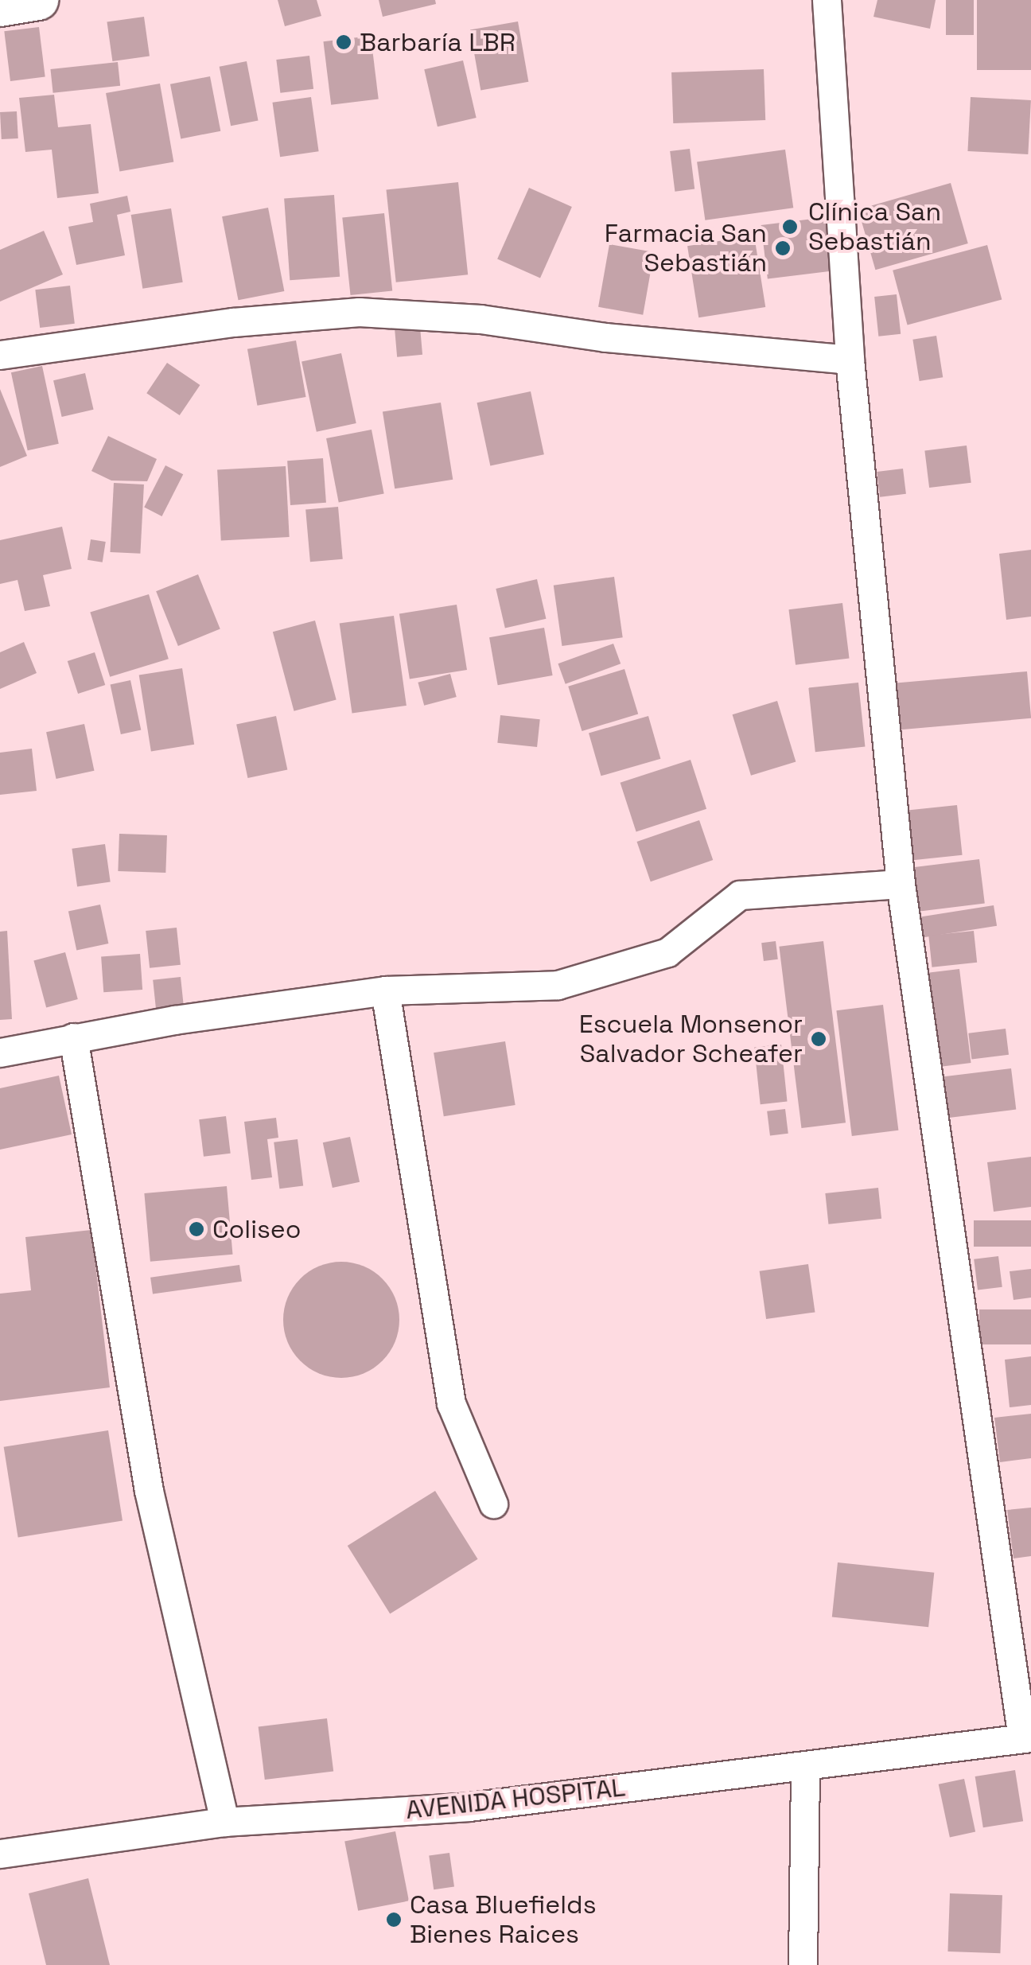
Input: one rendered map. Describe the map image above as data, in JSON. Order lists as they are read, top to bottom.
{
  "streets": {
    "street": ["AVENIDA HOSPITAL"]
  },
  "places": [
    "Barbaría LBR",
    "Clínica San Sebastián",
    "Farmacia San Sebastián",
    "Escuela Monsenor Salvador Scheafer",
    "Coliseo",
    "Casa Bluefields Bienes Raices"
  ]
}
